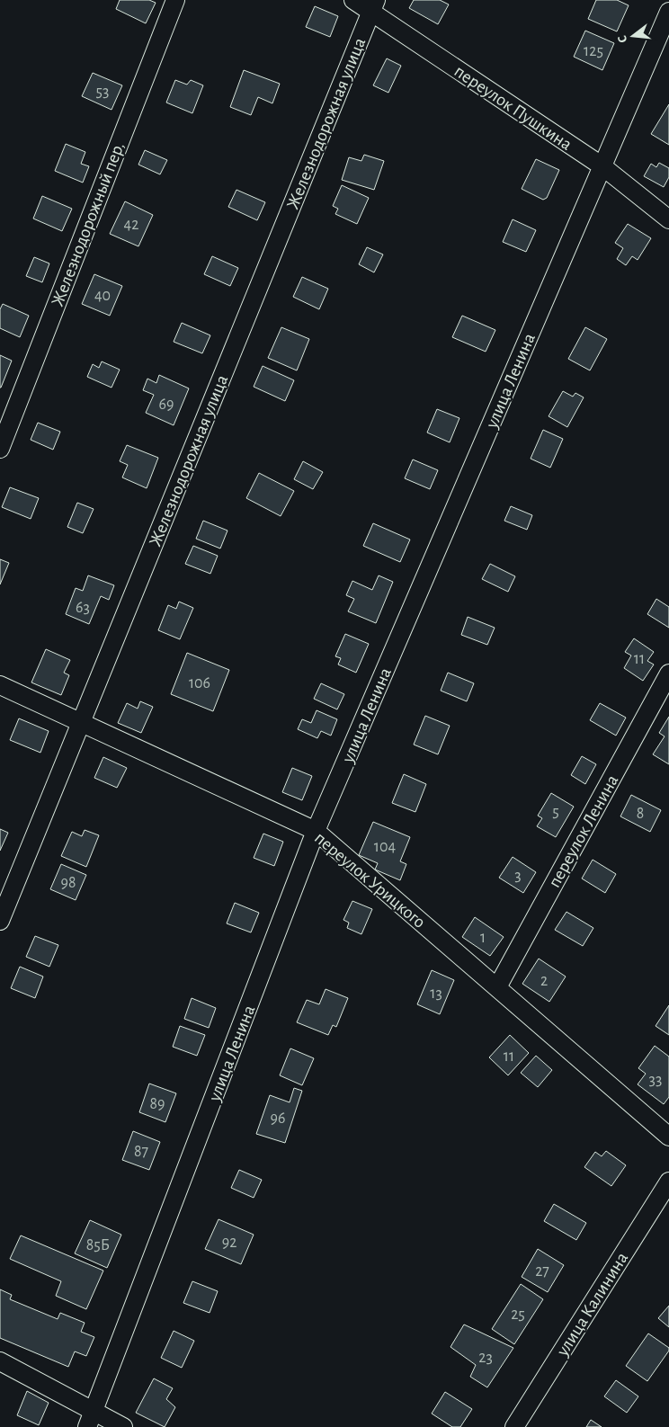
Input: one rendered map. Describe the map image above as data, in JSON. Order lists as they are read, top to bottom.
{
  "streets": {
    "street": [
      "переулок Пушкина",
      "Железнодорожная улица",
      "Железнодорожный пер,",
      "улица Ленина",
      "переулок Ленина",
      "переулок Урицкого",
      "улица Калинина"
    ]
  },
  "crossings": [
    ["переулок Пушкина", "Железнодорожная улица"],
    ["переулок Пушкина", "улица Ленина"],
    ["Железнодорожная улица", "переулок Урицкого"],
    ["улица Ленина", "переулок Урицкого"],
    ["переулок Ленина", "переулок Урицкого"]
  ],
  "house_numbers": [
    "125",
    "53",
    "42",
    "40",
    "69",
    "63",
    "11",
    "106",
    "5",
    "8",
    "104",
    "3",
    "98",
    "1",
    "2",
    "13",
    "11",
    "33",
    "89",
    "96",
    "87",
    "92",
    "85Б",
    "27",
    "25",
    "23"
  ],
  "north": "left"
}
